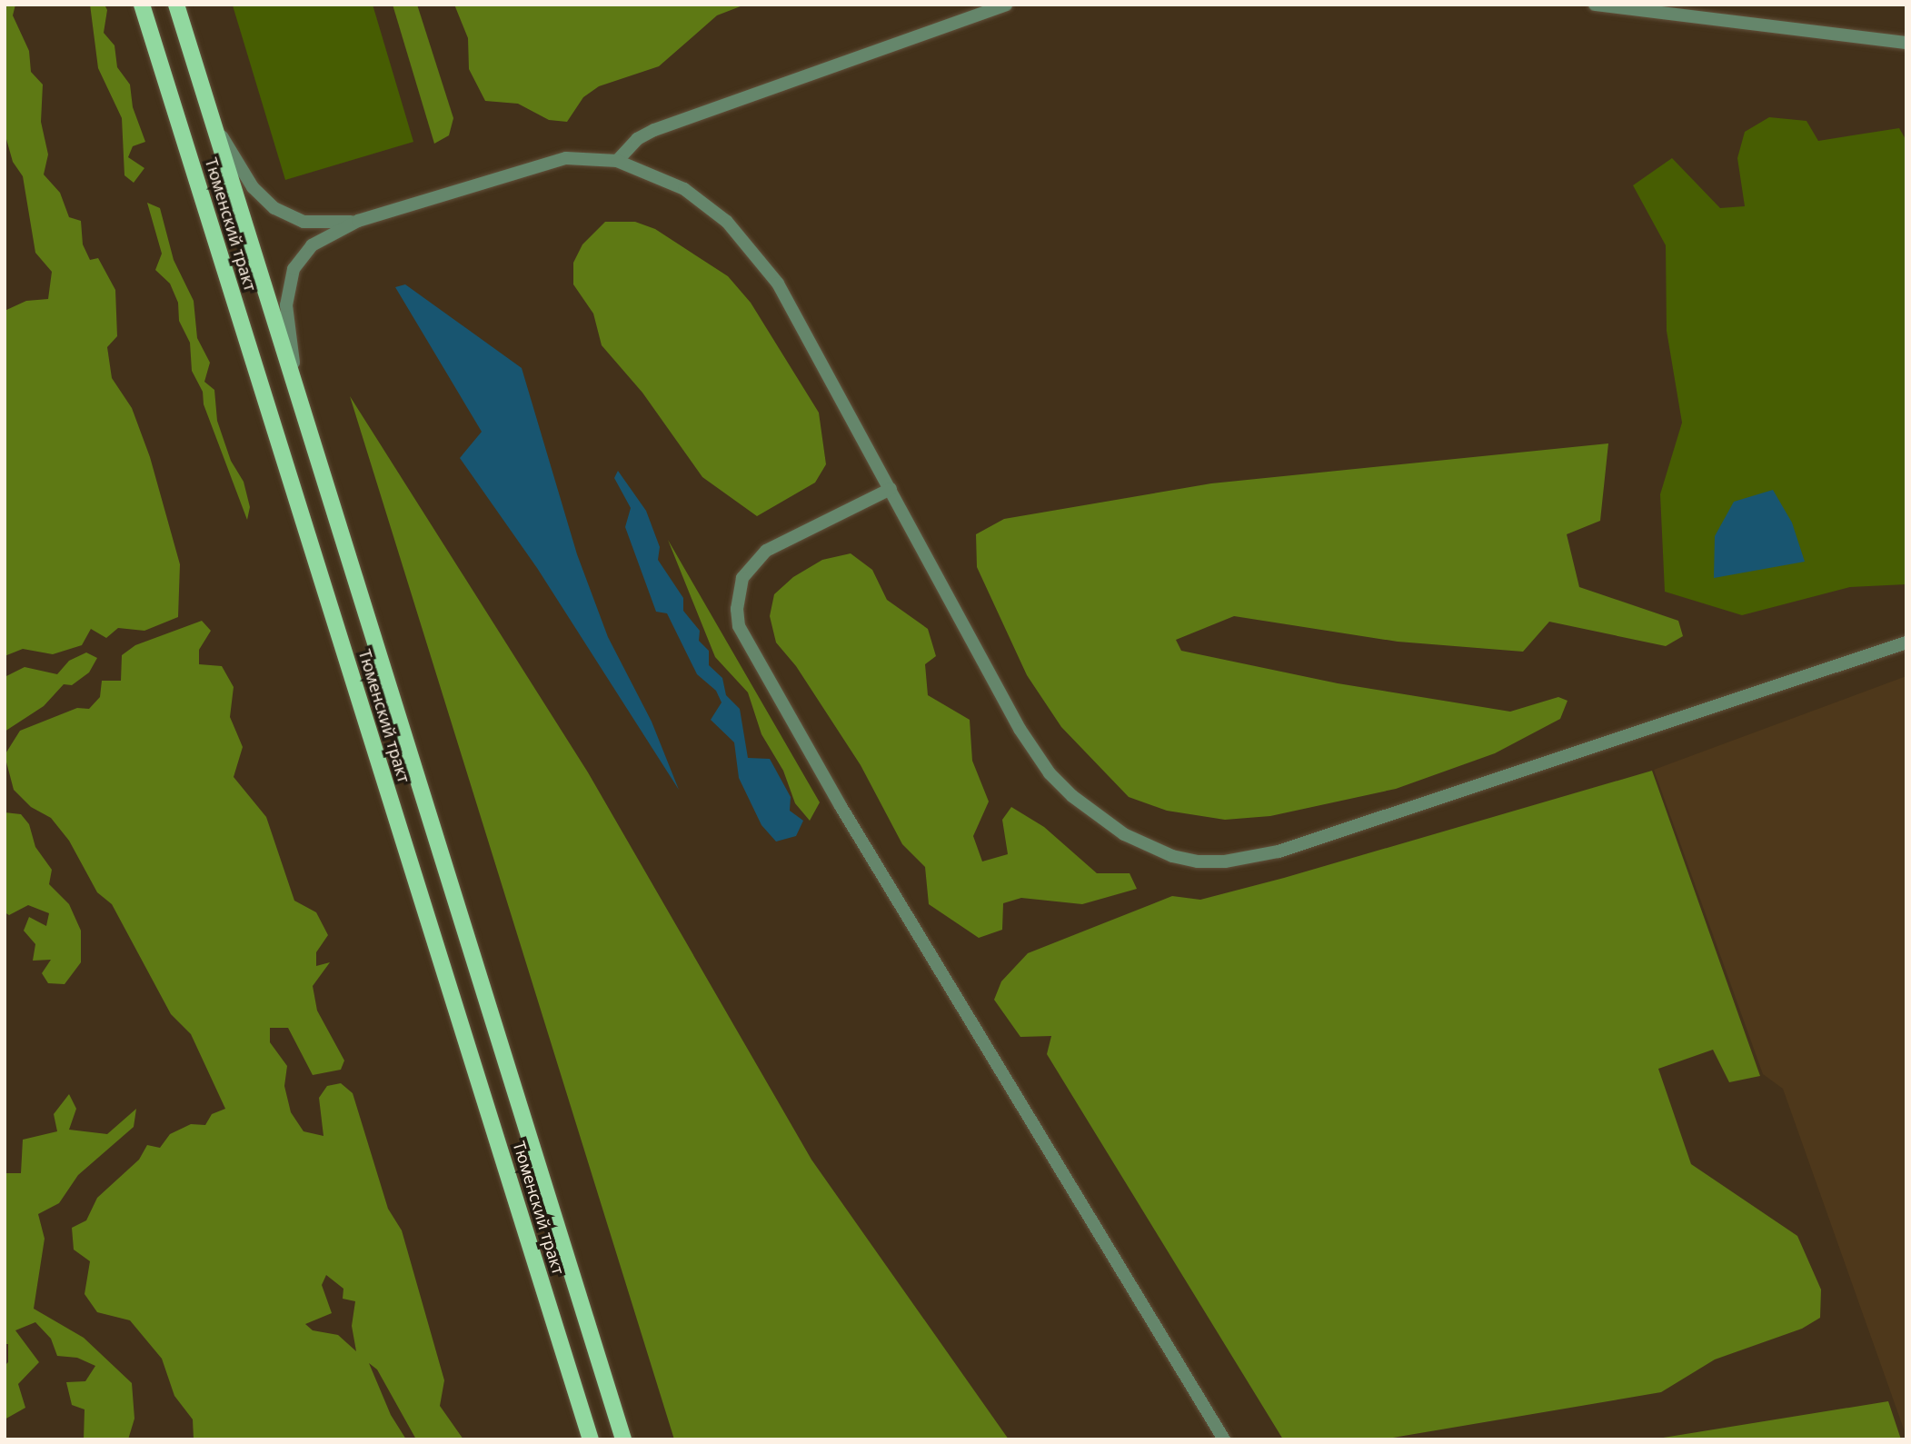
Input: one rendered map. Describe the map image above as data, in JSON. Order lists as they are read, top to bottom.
{
  "streets": {
    "main road": ["Тюменский тракт"]
  }
}
